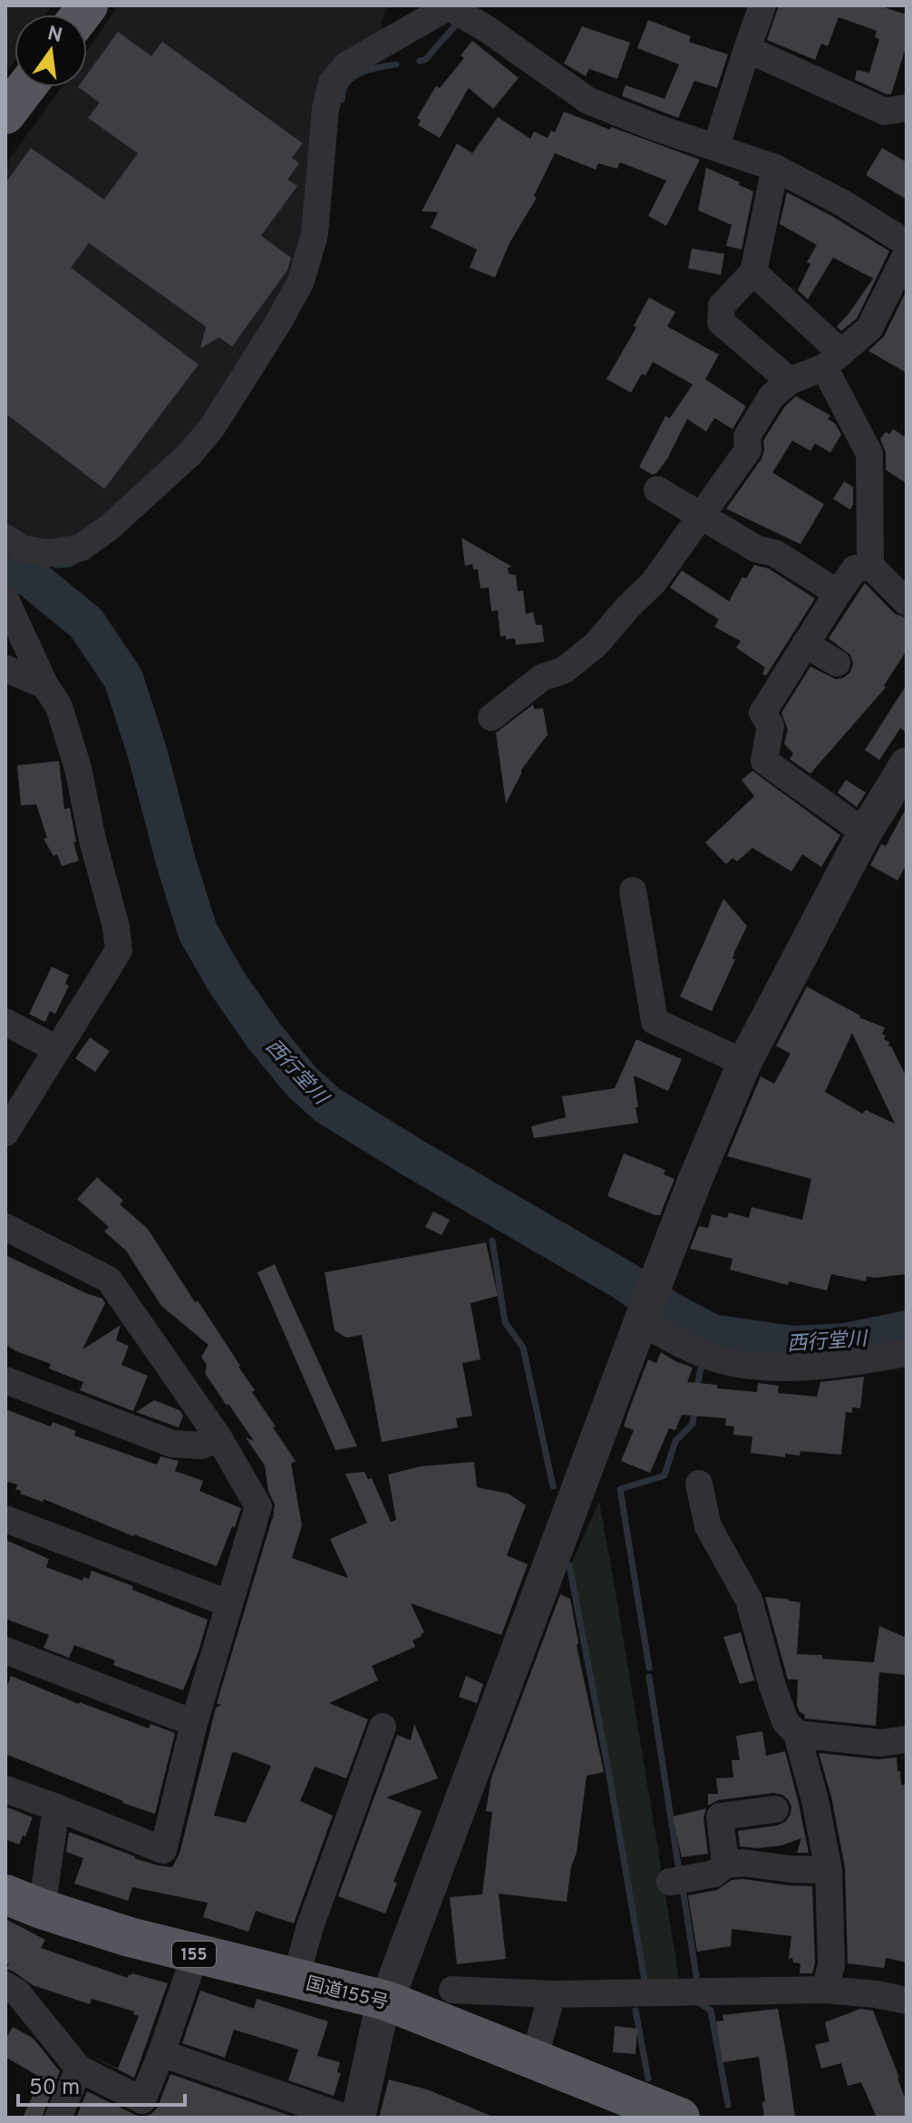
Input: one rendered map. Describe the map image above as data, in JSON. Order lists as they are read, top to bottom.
{
  "streets": {
    "highway": ["155", "国道155号"]
  },
  "water": ["西行堂川"],
  "scale_bar": "50 m",
  "north": "top"
}
